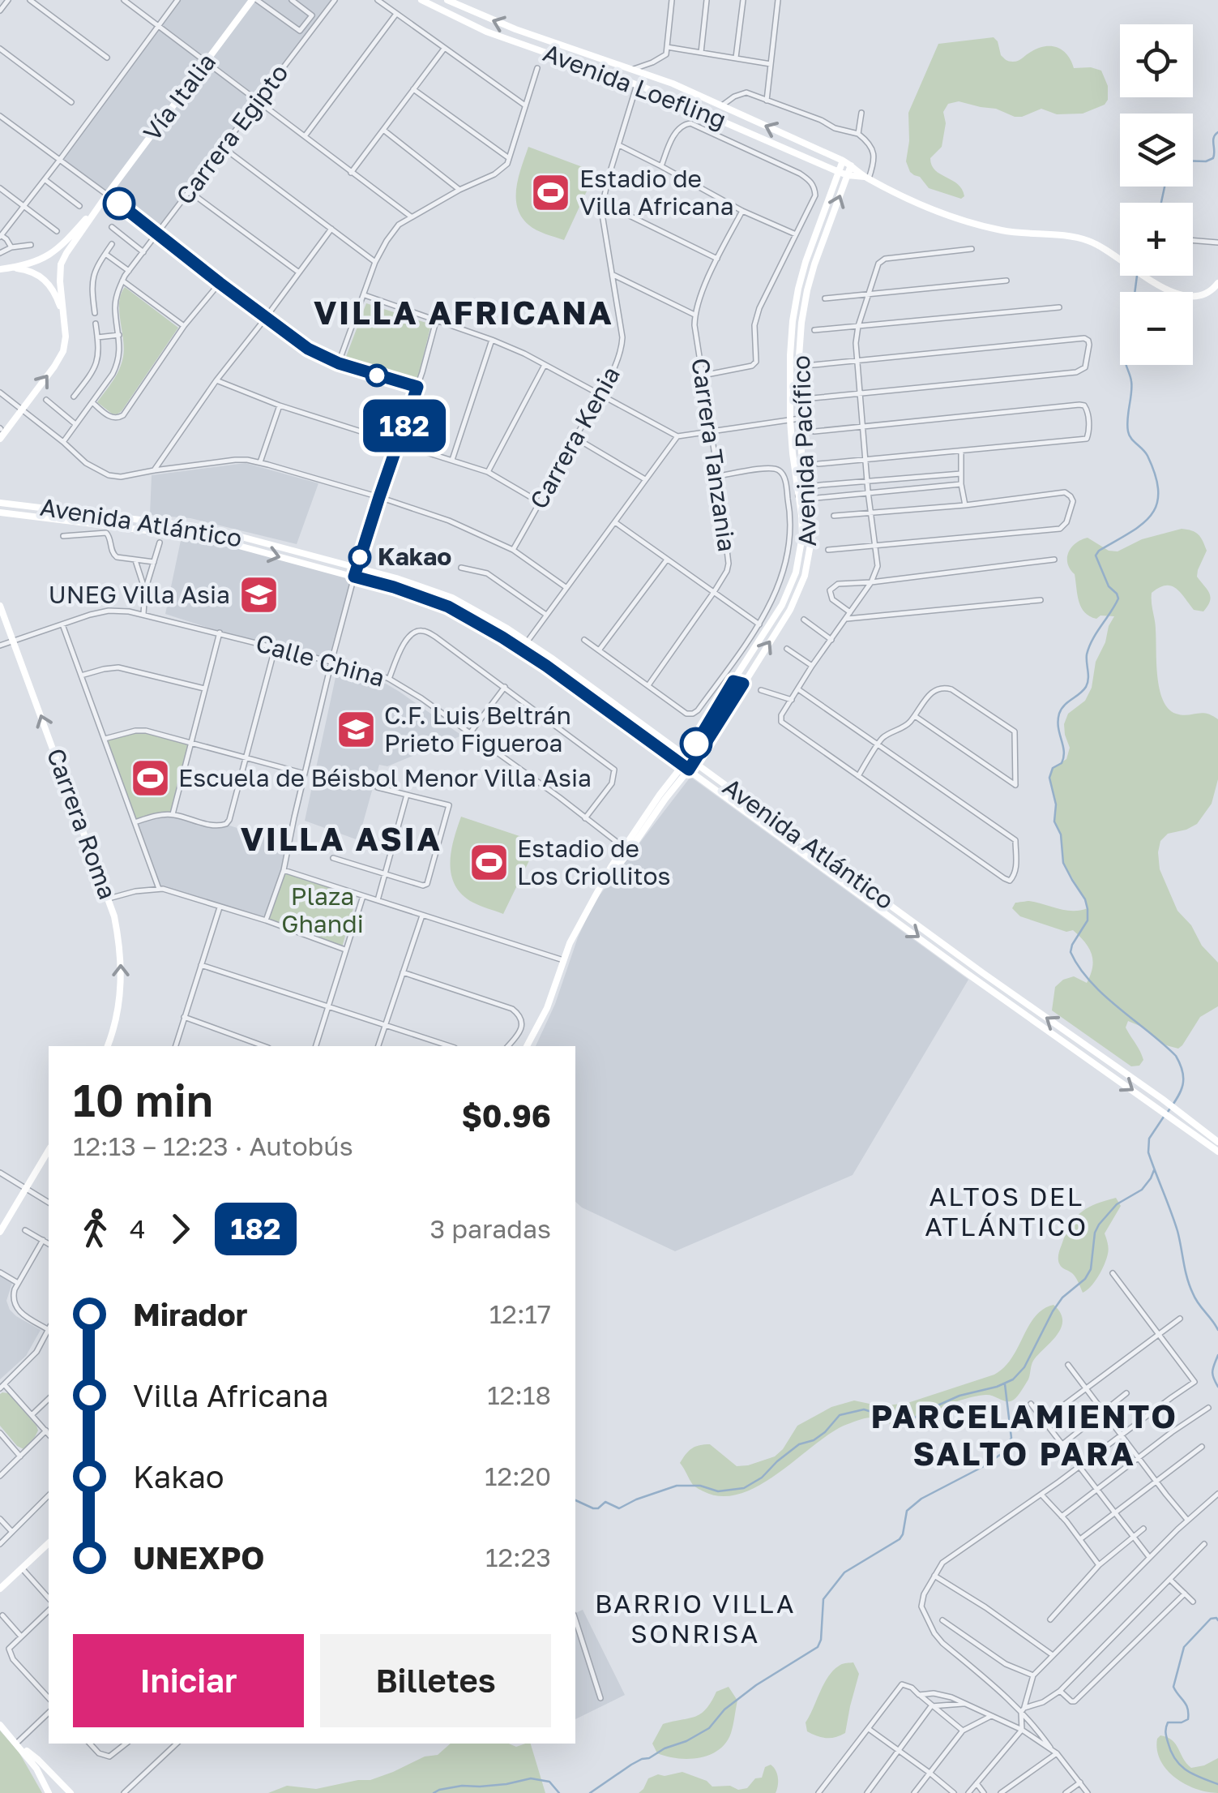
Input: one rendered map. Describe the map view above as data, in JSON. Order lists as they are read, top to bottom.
{
  "streets": {
    "street": [
      "Avenida Loefling",
      "Vía Italia",
      "Carrera Egipto",
      "Carrera Kenia",
      "Avenida Pacífico",
      "Carrera Tanzania",
      "Avenida Atlántico",
      "Calle China",
      "Carrera Roma"
    ]
  },
  "crossings": [
    ["Avenida Loefling", "Carrera Kenia"],
    ["Avenida Loefling", "Avenida Pacífico"],
    ["Avenida Pacífico", "Avenida Atlántico"],
    ["Calle China", "Carrera Roma"]
  ],
  "districts": [
    "VILLA AFRICANA",
    "VILLA ASIA",
    "ALTOS DEL ATLÁNTICO",
    "PARCELAMIENTO SALTO PARA",
    "BARRIO VILLA SONRISA"
  ],
  "parks": ["Plaza Ghandi"],
  "places": {
    "sports": ["Estadio de Villa Africana", "Escuela de Béisbol Menor Villa Asia", "Estadio de Los Criollitos"],
    "other": ["Kakao"],
    "school or university": ["UNEG Villa Asia", "C.F. Luis Beltrán Prieto Figueroa"]
  },
  "lines": ["bus line 182"],
  "page": {
    "on_map": "182",
    "map_buttons": ["+", "−"],
    "heading": ["10 min", "12:13 – 12:23 · Autobús", "$0.96"],
    "legs": ["4", "182", "3 paradas"],
    "list": [
      {
        "name": "Mirador",
        "value": "12:17"
      },
      {
        "name": "Villa Africana",
        "value": "12:18"
      },
      {
        "name": "Kakao",
        "value": "12:20"
      },
      {
        "name": "UNEXPO",
        "value": "12:23"
      }
    ],
    "buttons": ["Iniciar", "Billetes"]
  }
}
